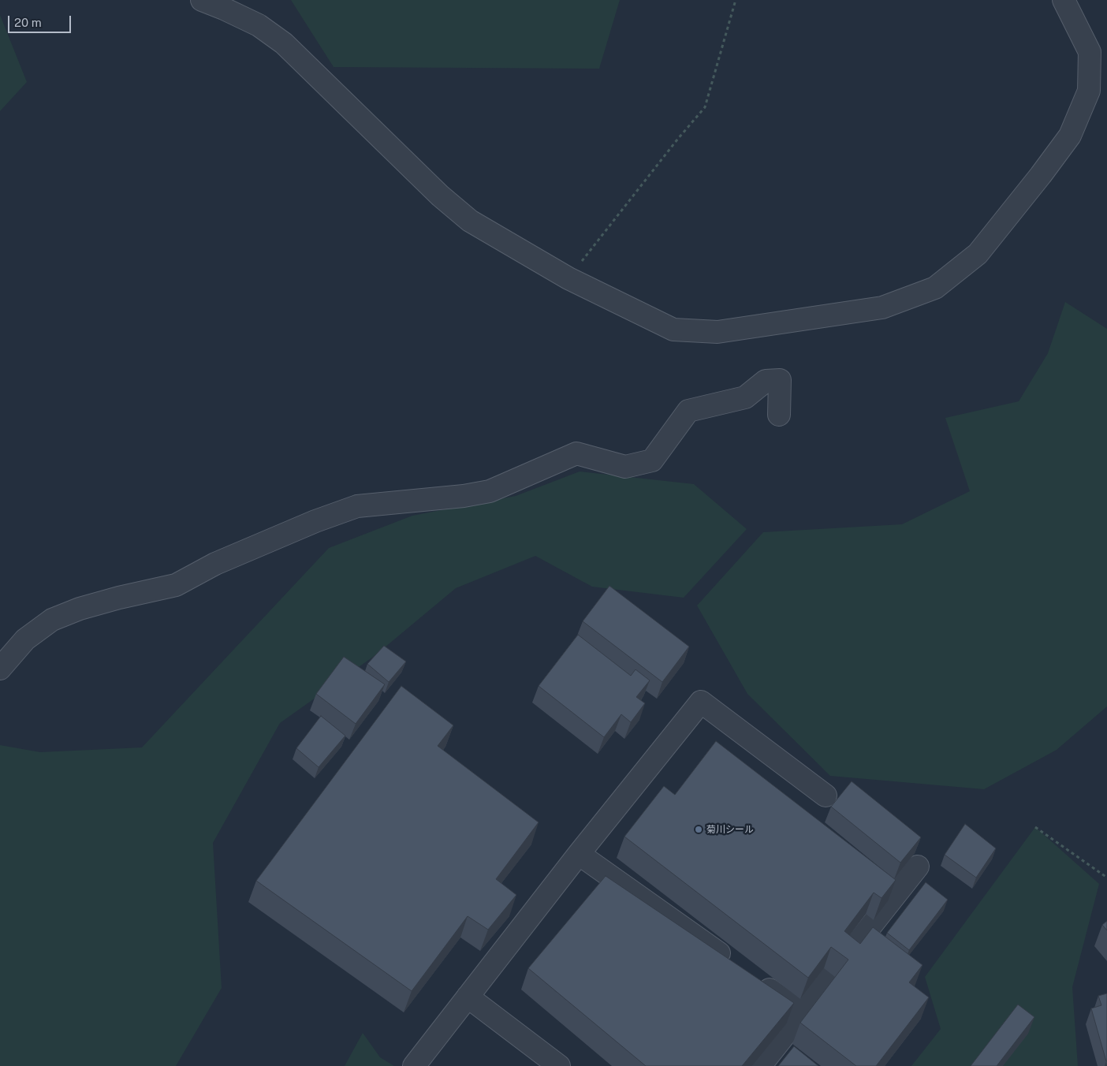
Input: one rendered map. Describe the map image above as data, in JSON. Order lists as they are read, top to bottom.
{
  "places": ["菊川シール"],
  "scale_bar": "20 m"
}
